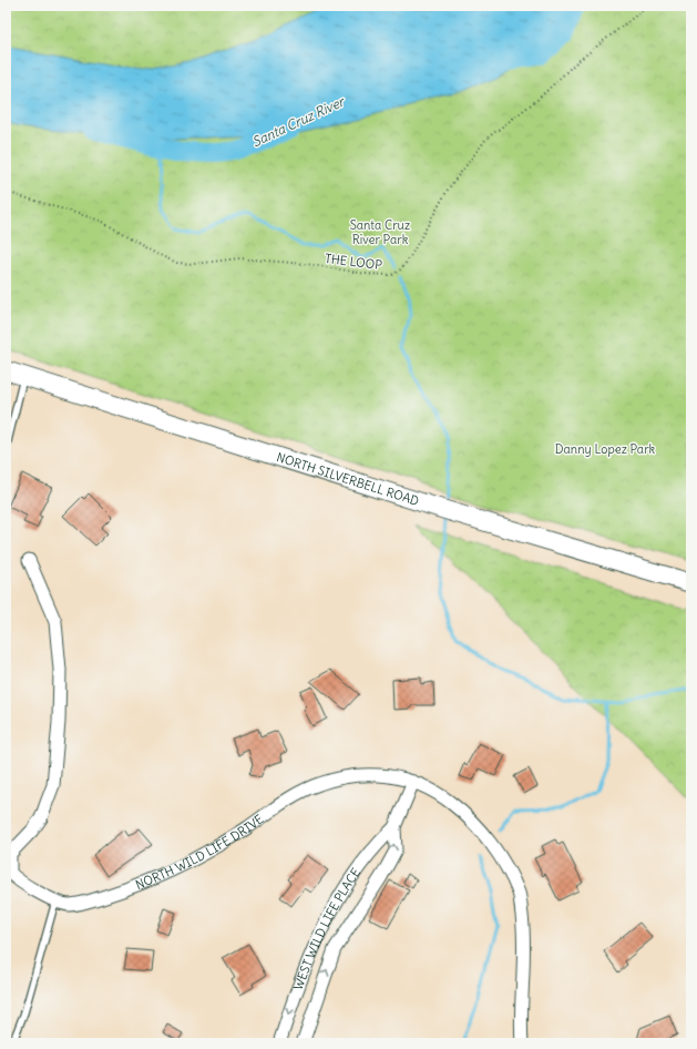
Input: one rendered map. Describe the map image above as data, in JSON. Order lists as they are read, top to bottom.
{
  "streets": {
    "main road": ["NORTH SILVERBELL ROAD"],
    "street": ["NORTH WILD LIFE DRIVE", "WEST WILD LIFE PLACE"],
    "path": ["THE LOOP"]
  },
  "crossings": [
    ["NORTH WILD LIFE DRIVE", "WEST WILD LIFE PLACE"]
  ],
  "water": ["Santa Cruz River"],
  "parks": ["Santa Cruz River Park", "Danny Lopez Park"]
}
